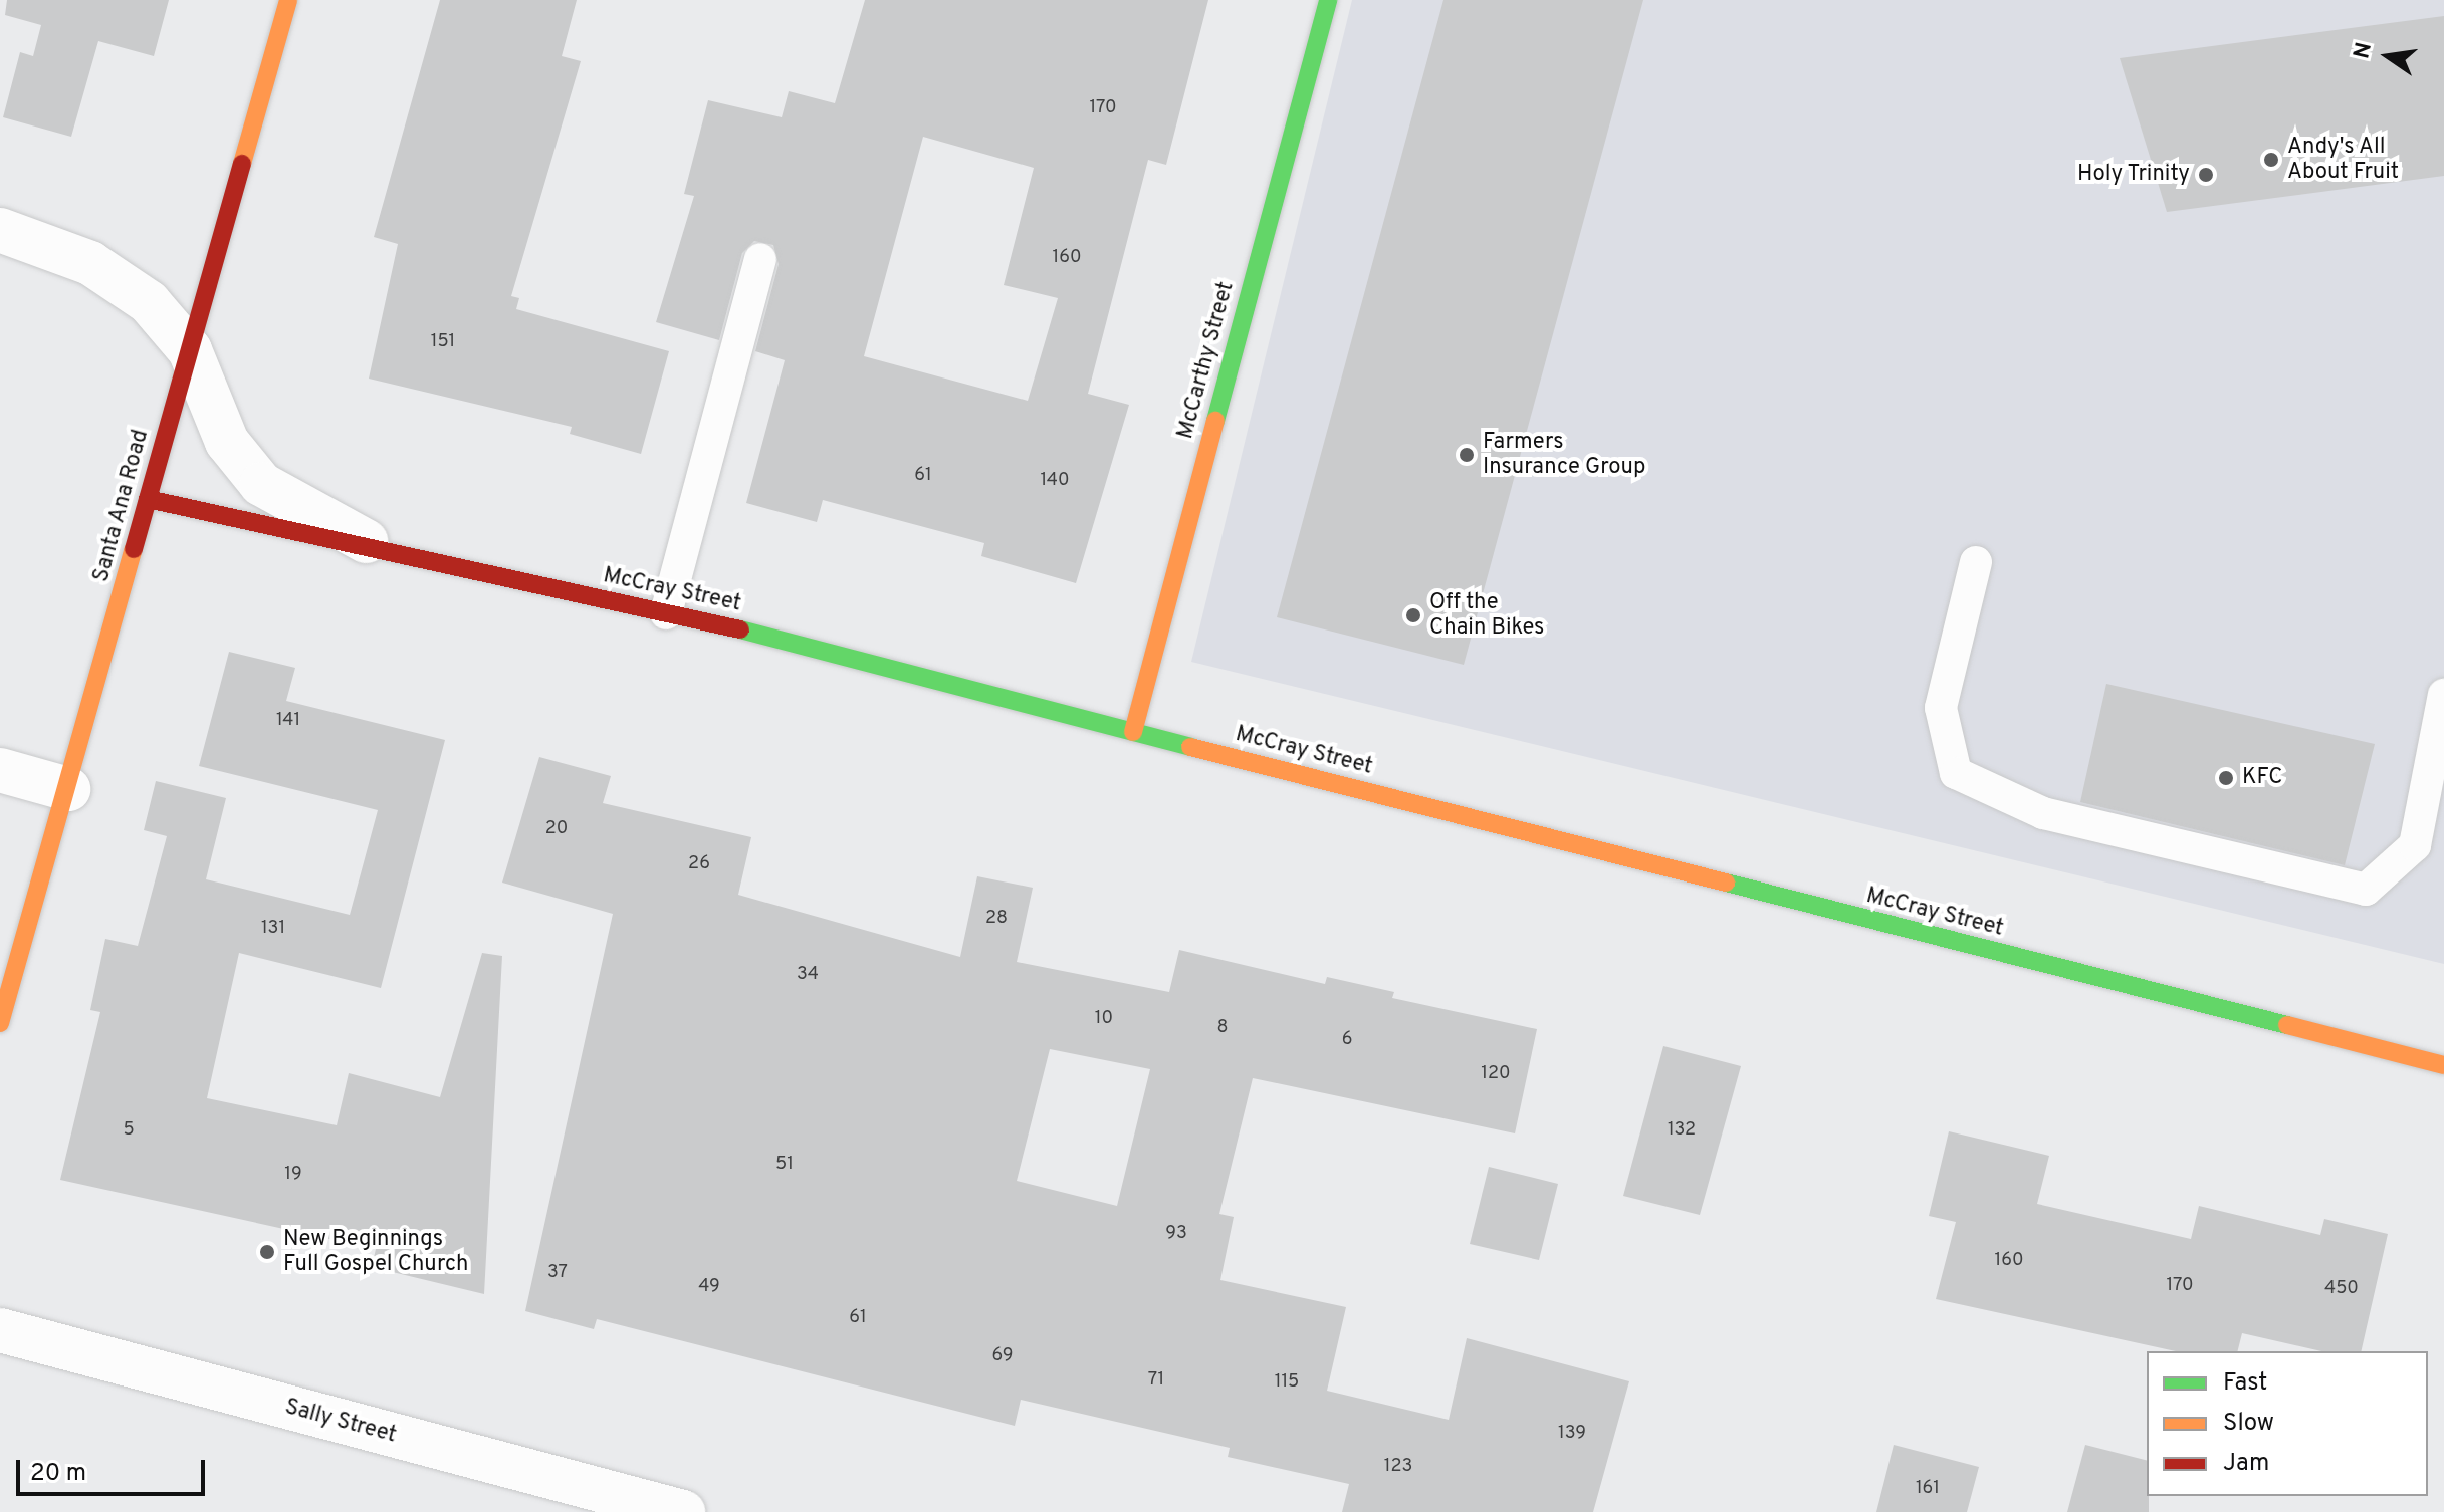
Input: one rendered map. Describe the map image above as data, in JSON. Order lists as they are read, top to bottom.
{
  "streets": {
    "street": [
      "McCarthy Street",
      "Santa Ana Road",
      "McCray Street",
      "Sally Street"
    ]
  },
  "crossings": [
    ["McCarthy Street", "McCray Street"],
    ["Santa Ana Road", "McCray Street"]
  ],
  "places": [
    "Andy's All About Fruit",
    "Holy Trinity",
    "Farmers Insurance Group",
    "Off the Chain Bikes",
    "KFC",
    "New Beginnings Full Gospel Church"
  ],
  "house_numbers": [
    "170",
    "160",
    "151",
    "61",
    "140",
    "141",
    "20",
    "26",
    "28",
    "131",
    "34",
    "10",
    "8",
    "6",
    "120",
    "5",
    "132",
    "51",
    "19",
    "93",
    "160",
    "37",
    "170",
    "49",
    "450",
    "61",
    "69",
    "71",
    "115",
    "139",
    "123",
    "161"
  ],
  "legend": ["Fast", "Slow", "Jam"],
  "scale_bar": "20 m",
  "north": "left"
}
